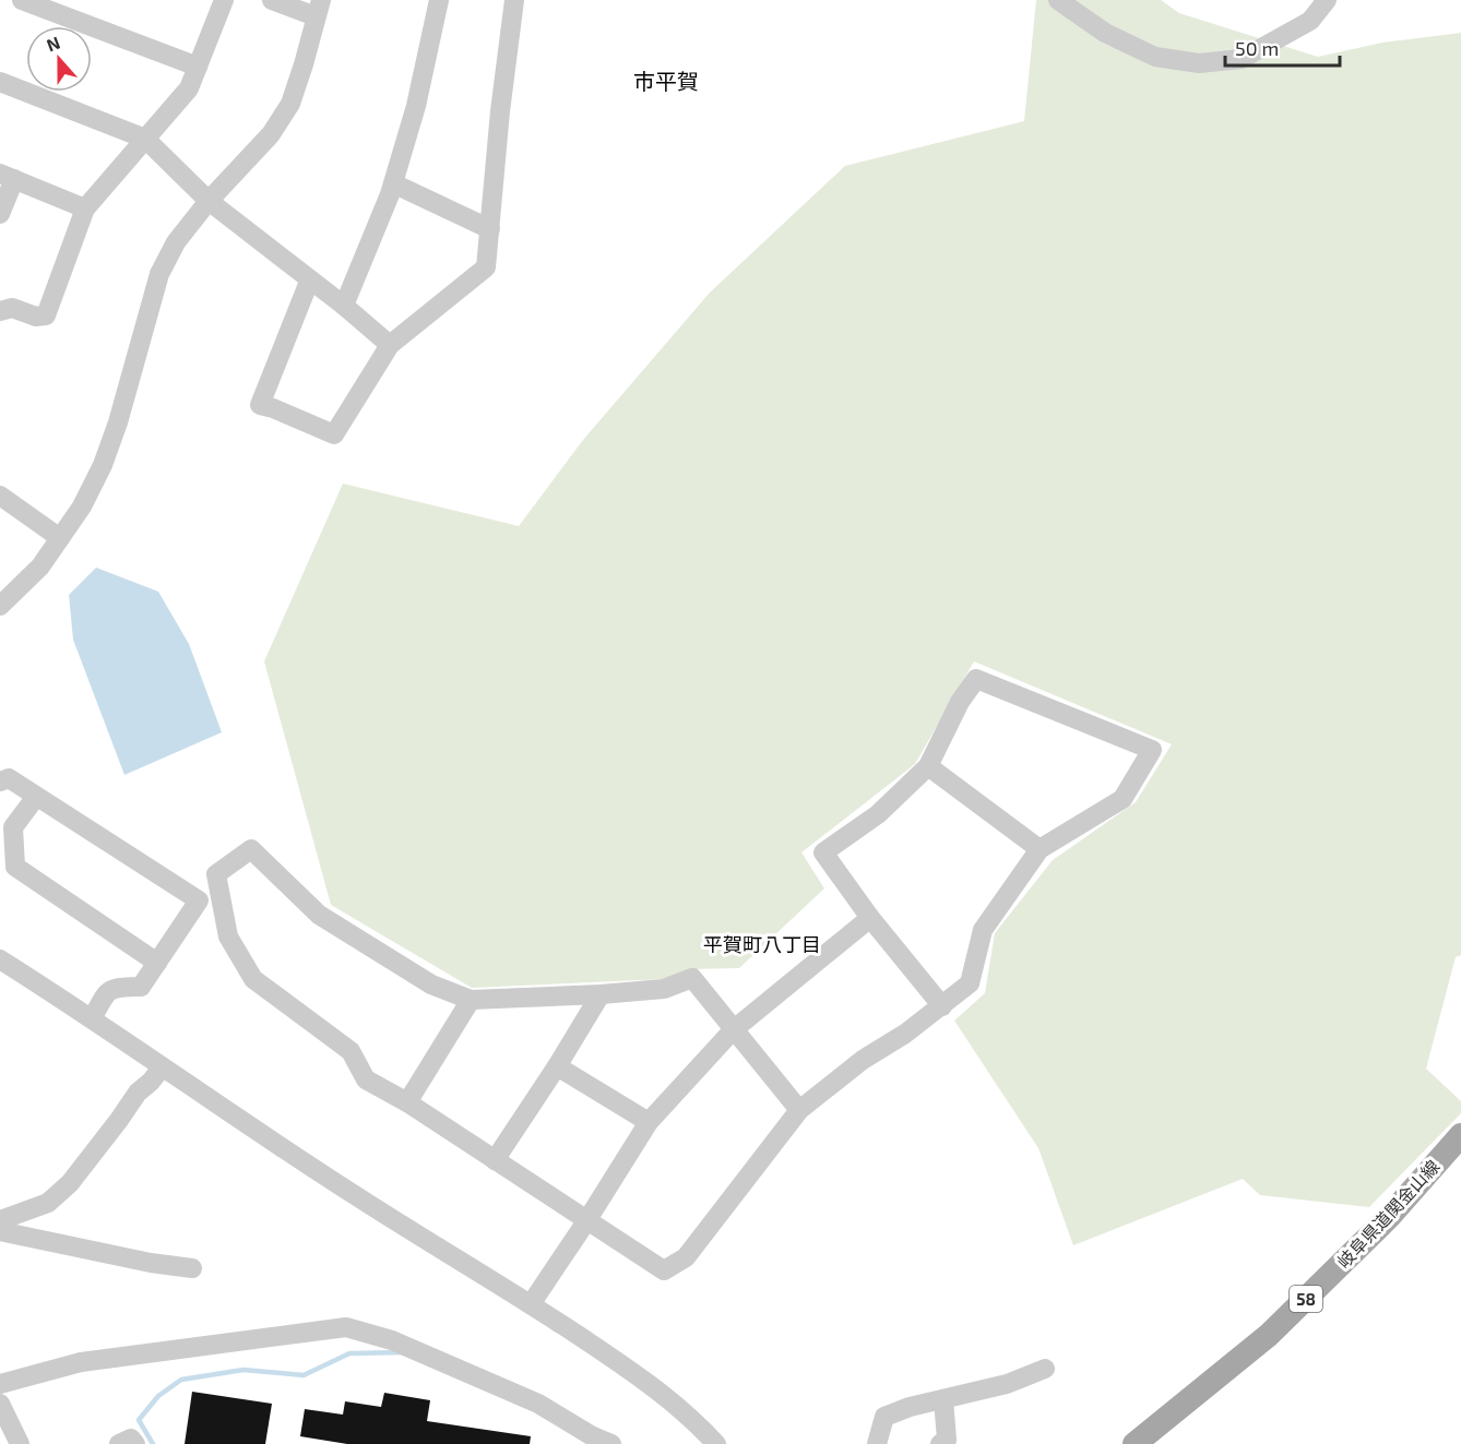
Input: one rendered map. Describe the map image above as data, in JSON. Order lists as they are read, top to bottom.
{
  "streets": {
    "main road": ["岐阜県道関金山線", "58"]
  },
  "districts": ["市平賀", "平賀町八丁目"],
  "scale_bar": "50 m",
  "north": "top"
}
